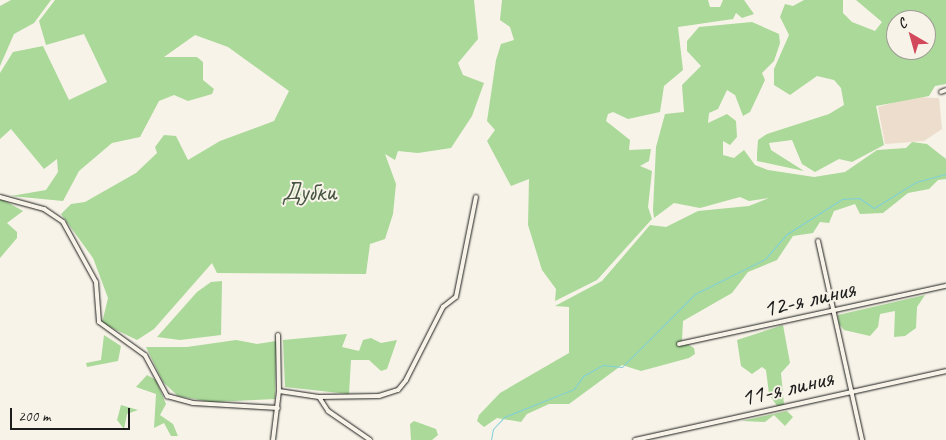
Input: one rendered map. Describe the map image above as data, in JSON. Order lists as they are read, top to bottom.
{
  "streets": {
    "street": ["12-я линия", "11-я линия"]
  },
  "parks": ["Дубки"],
  "scale_bar": "200 m",
  "north": "top left"
}
